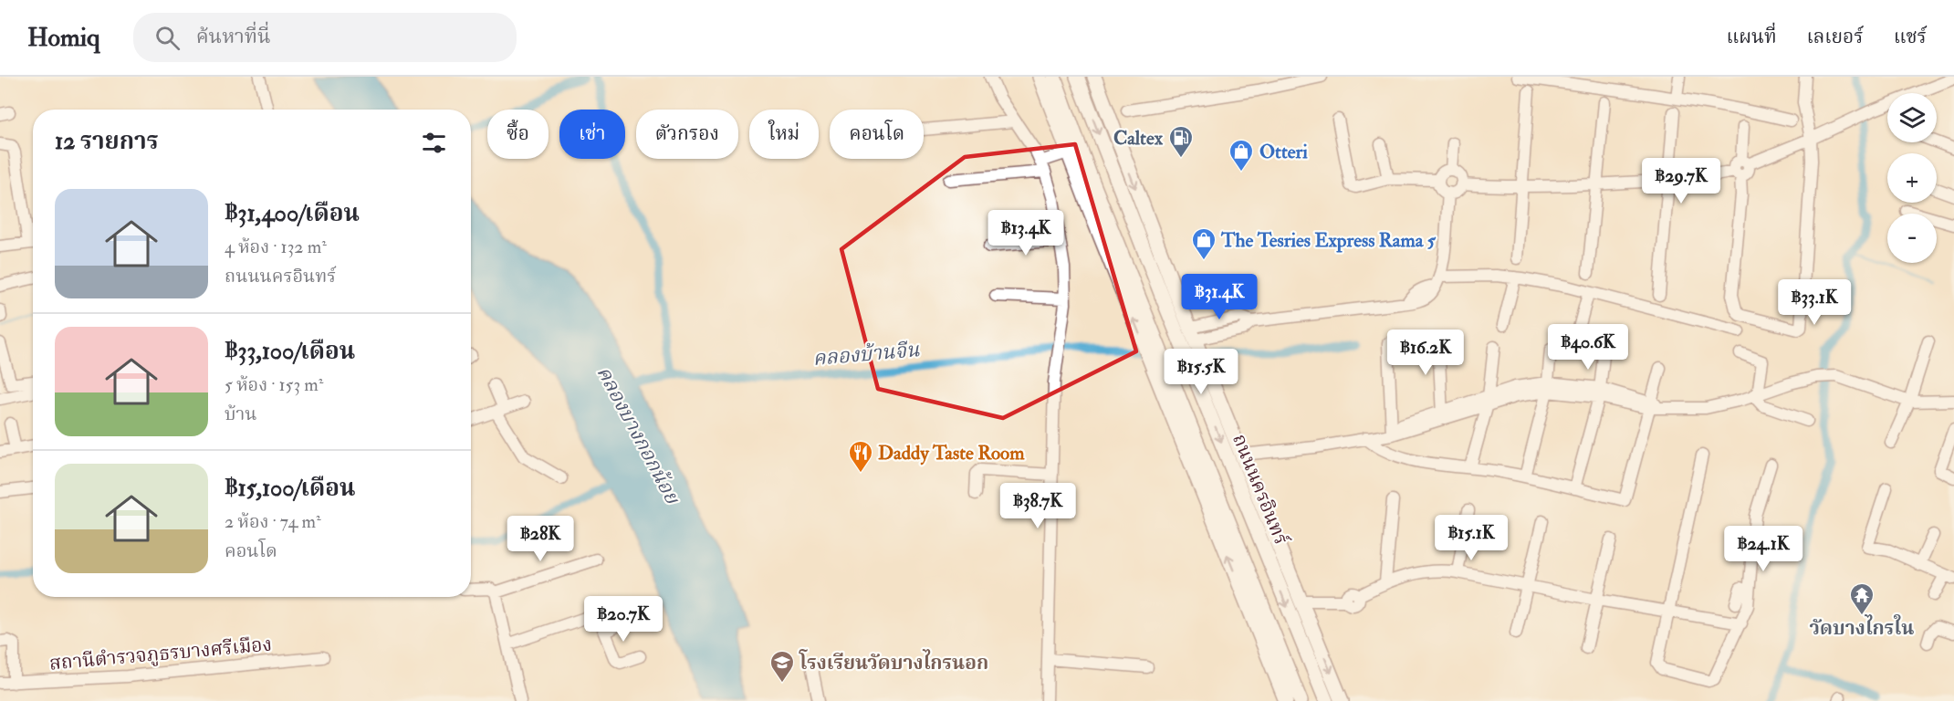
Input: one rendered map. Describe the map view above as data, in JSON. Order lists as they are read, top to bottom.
{
  "streets": {
    "main road": ["ถนนนครอินทร์"],
    "street": ["สถานีตำรวจภูธรบางศรีเมือง"]
  },
  "water": ["คลองบ้านจีน", "คลองบางกอกน้อย"],
  "places": {
    "fuel station": ["Caltex"],
    "shop": ["Otteri", "The Tesries Express Rama 5"],
    "restaurant": ["Daddy Taste Room"],
    "temple": ["วัดบางไกรใน"],
    "school or university": ["โรงเรียนวัดบางไกรนอก"]
  },
  "page": {
    "header": "Homiq",
    "search": "ค้นหาที่นี่",
    "nav": ["แผนที่", "เลเยอร์", "แชร์"],
    "map_buttons": ["+", "−"],
    "chip": [
      "ซื้อ",
      "เช่า",
      "ตัวกรอง",
      "ใหม่",
      "คอนโด"
    ],
    "heading": "12 รายการ",
    "price": [
      "฿29.7K",
      "฿13.4K",
      "฿31.4K",
      "฿33.1K",
      "฿40.6K",
      "฿16.2K",
      "฿15.5K",
      "฿38.7K",
      "฿15.1K",
      "฿28K",
      "฿24.1K",
      "฿20.7K"
    ],
    "list": [
      {
        "name": "฿31,400/เดือน",
        "note": "4 ห้อง · 132 m² · ถนนนครอินทร์"
      },
      {
        "name": "฿33,100/เดือน",
        "note": "5 ห้อง · 153 m² · บ้าน"
      },
      {
        "name": "฿15,100/เดือน",
        "note": "2 ห้อง · 74 m² · คอนโด"
      }
    ]
  }
}
